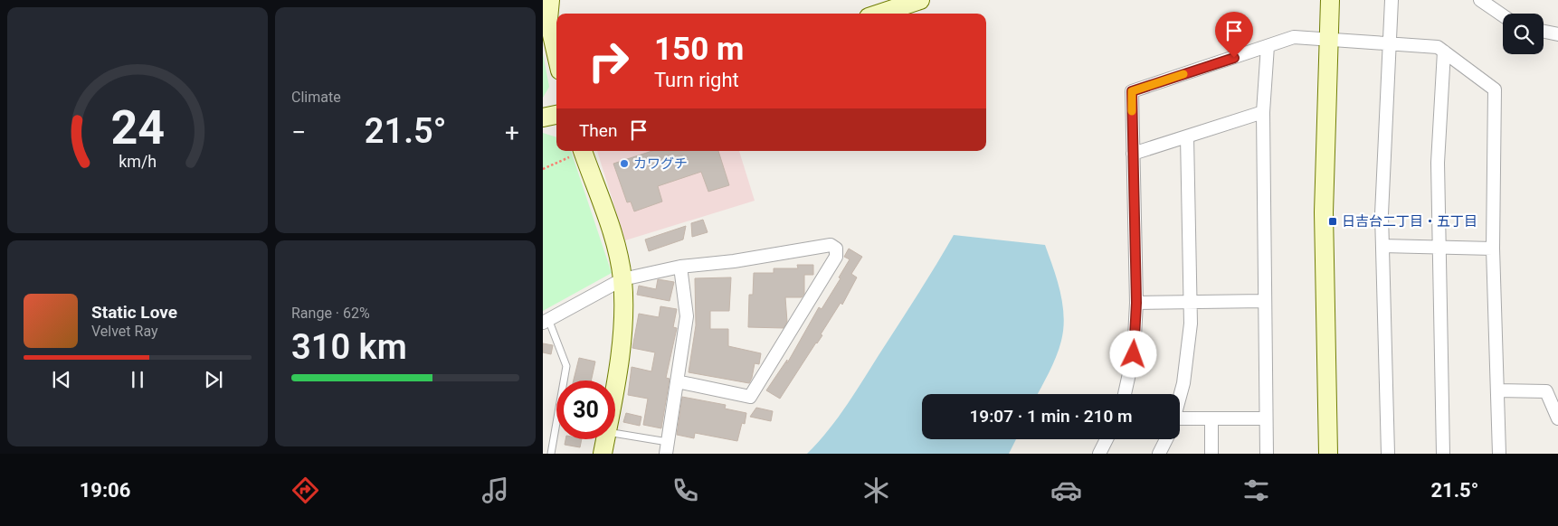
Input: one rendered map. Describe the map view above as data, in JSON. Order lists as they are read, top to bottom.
{
  "places": {
    "other": ["カワグチ"],
    "transit": ["日吉台二丁目・五丁目"]
  },
  "page": {
    "tile": [
      "Climate",
      ["Range · 62%", "310 km"]
    ],
    "turn": ["150 m", "Turn right"],
    "then": "Then",
    "heat": ["−", "21.5°", "+"],
    "song": ["Static Love", "Velvet Ray"],
    "limit": "30",
    "trip": "19:07 · 1 min · 210 m",
    "tabs": ["19:06", "21.5°"],
    "gauge": ["24", "km/h"]
  }
}
